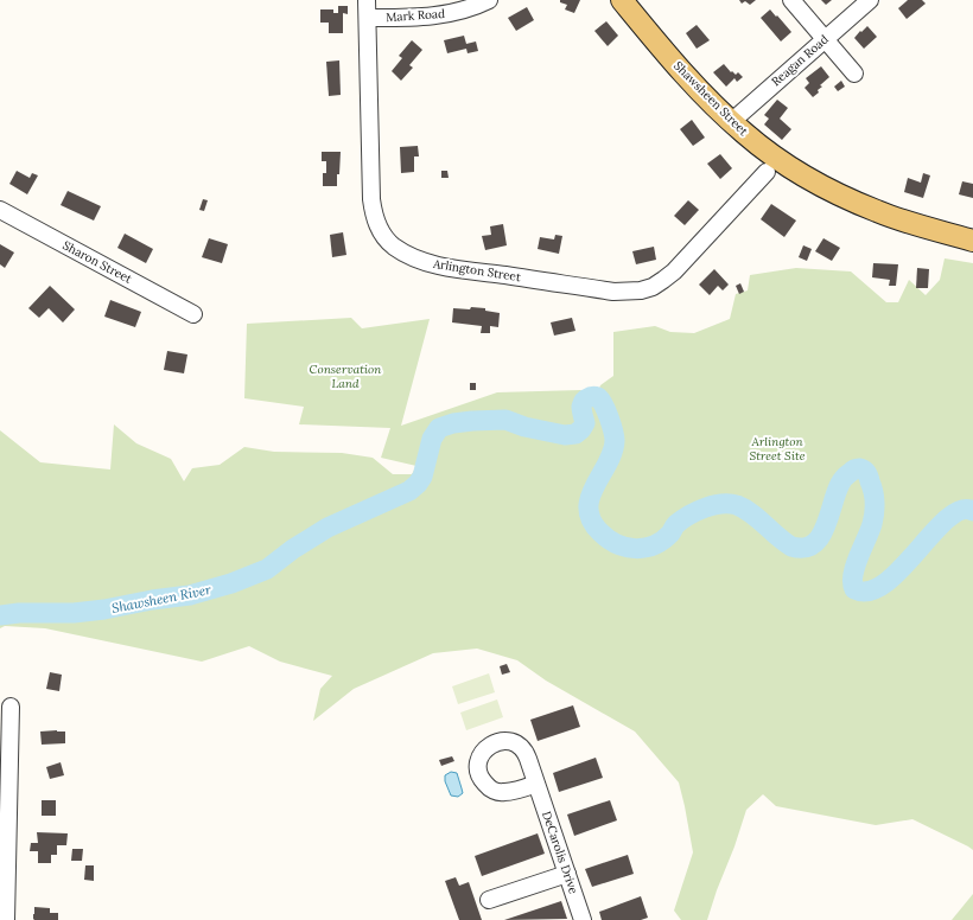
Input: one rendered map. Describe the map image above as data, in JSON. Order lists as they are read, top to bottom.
{
  "streets": {
    "main road": ["Shawsheen Street"],
    "street": [
      "Mark Road",
      "Reagan Road",
      "Sharon Street",
      "Arlington Street",
      "DeCarolis Drive"
    ]
  },
  "crossings": [
    ["Mark Road", "Arlington Street"],
    ["Reagan Road", "Shawsheen Street"]
  ],
  "water": ["Shawsheen River"],
  "parks": ["Conservation Land", "Arlington Street Site"]
}
